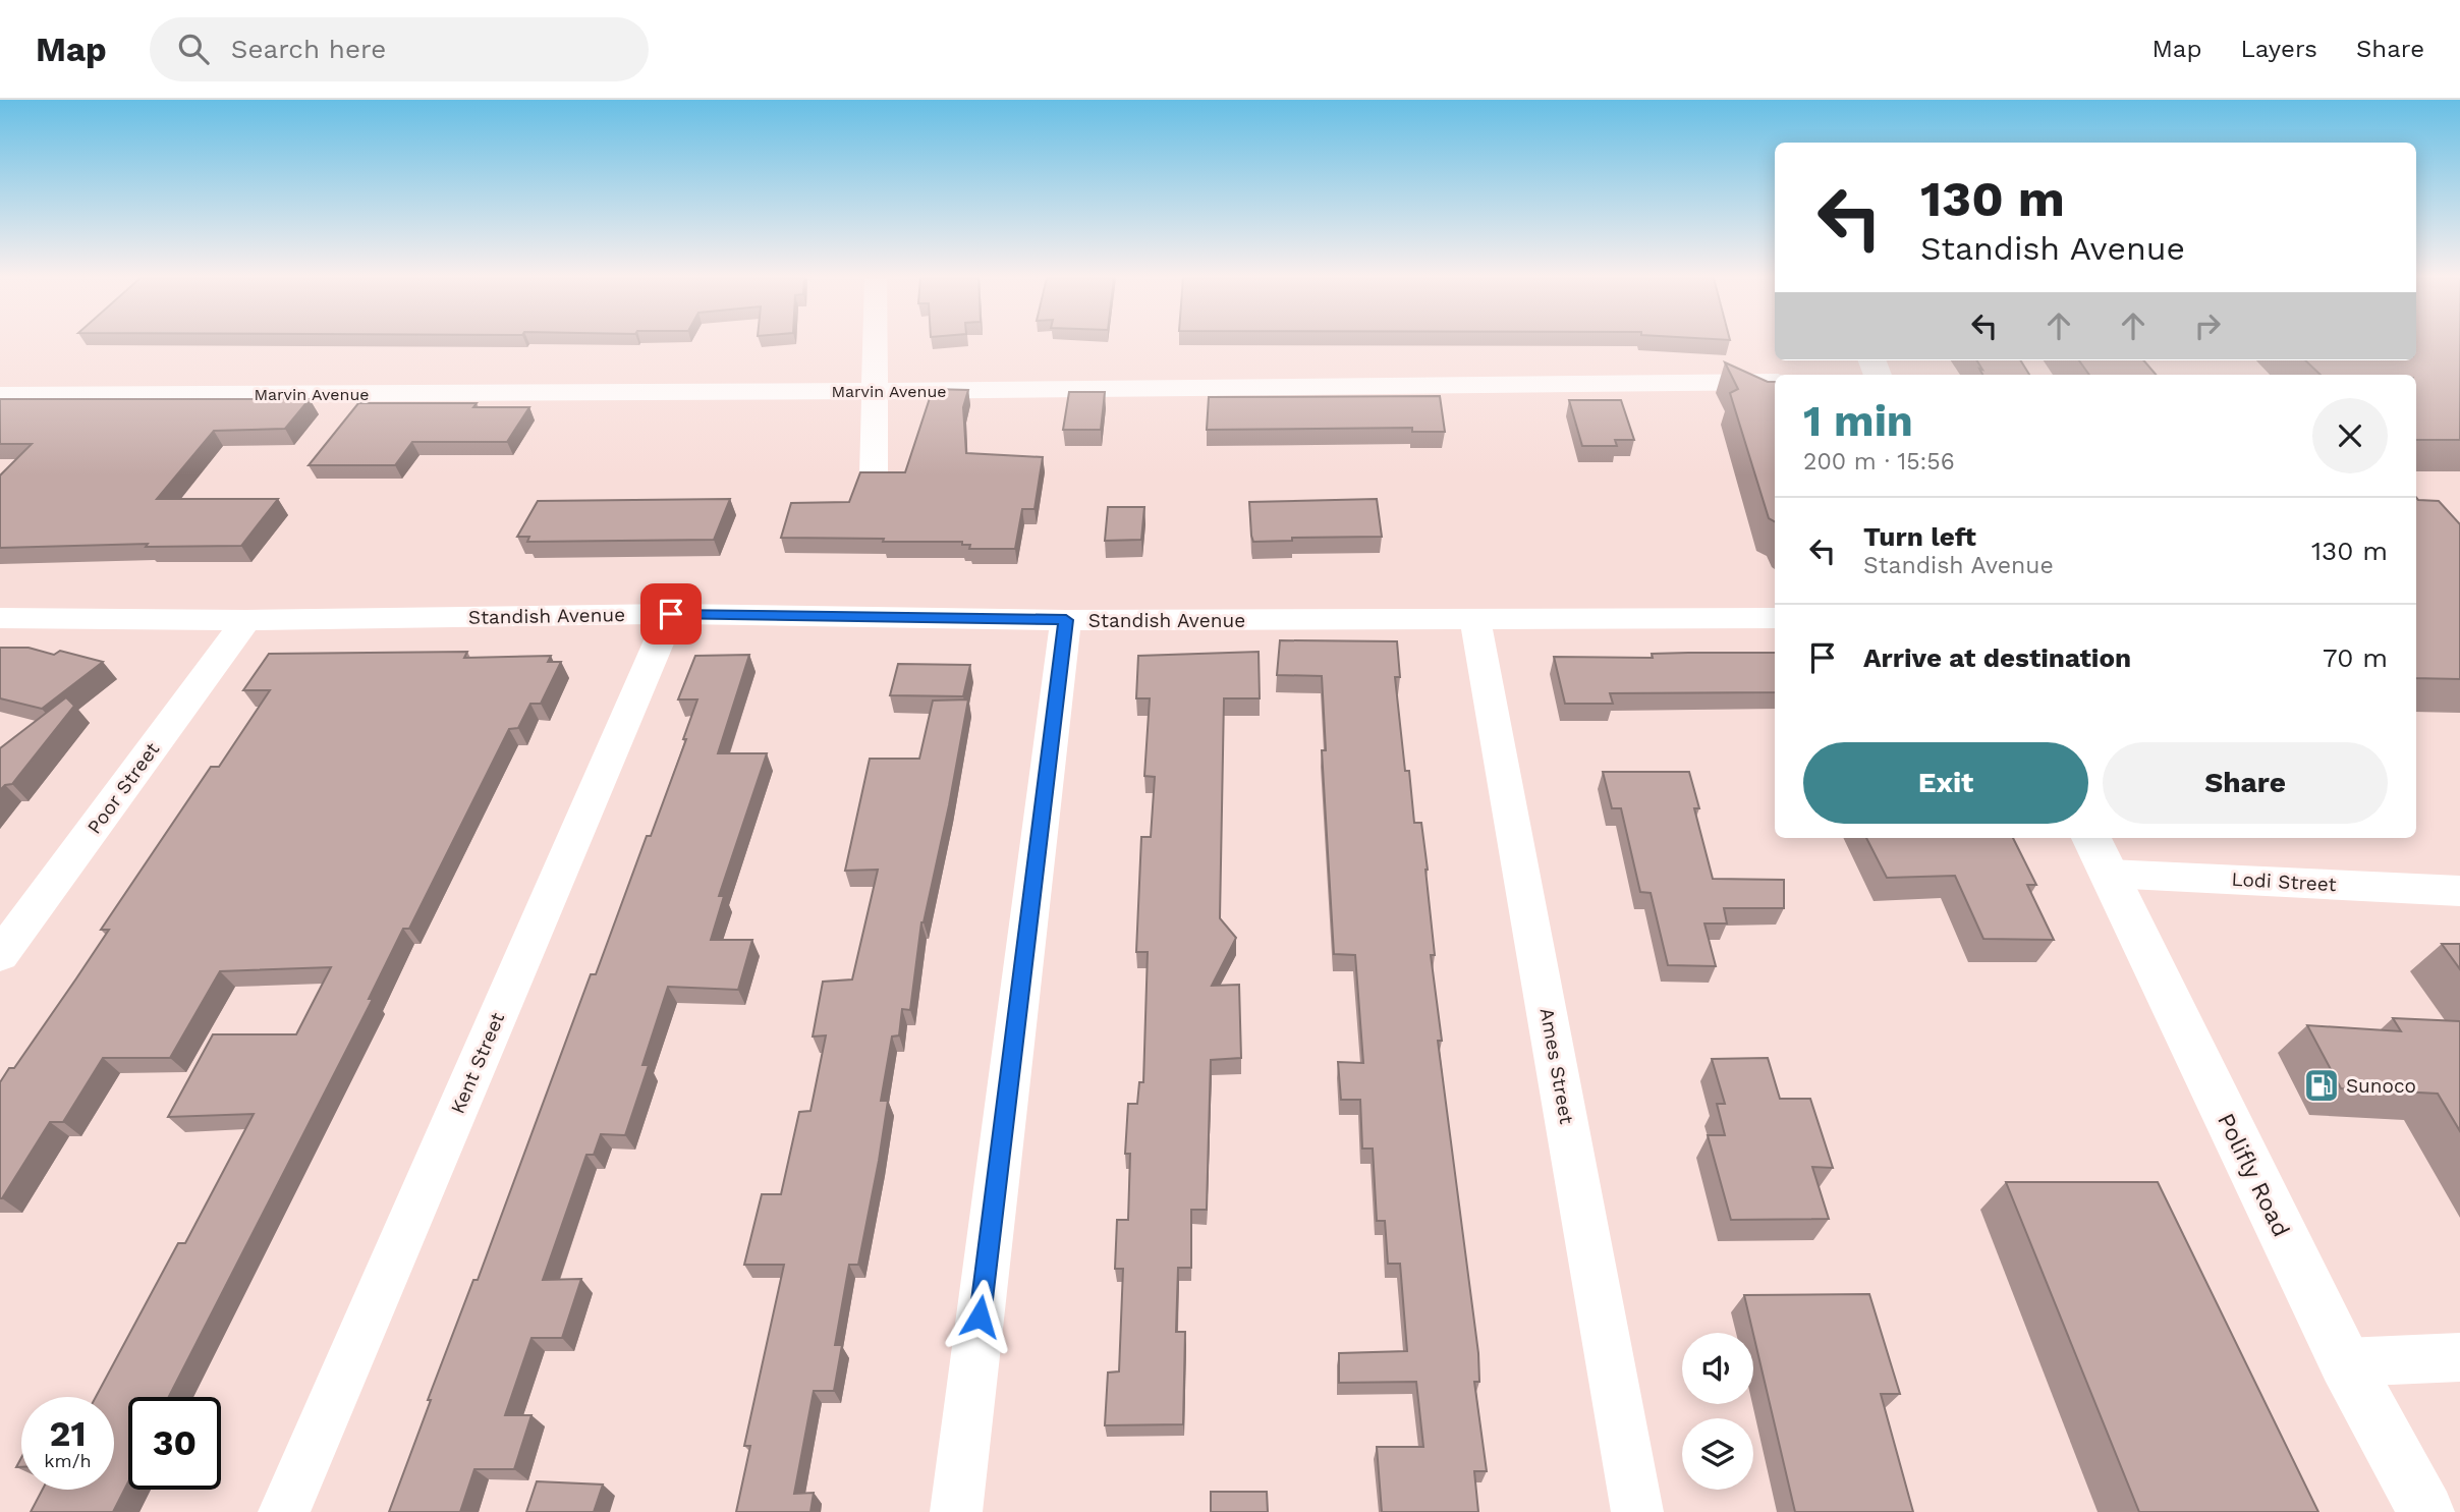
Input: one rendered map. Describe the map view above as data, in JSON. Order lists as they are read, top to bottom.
{
  "streets": {
    "main road": ["Polifly Road"],
    "street": [
      "Marvin Avenue",
      "Standish Avenue",
      "Poor Street",
      "Lodi Street",
      "Kent Street",
      "Ames Street"
    ]
  },
  "crossings": [
    ["Standish Avenue", "Poor Street"],
    ["Standish Avenue", "Kent Street"],
    ["Standish Avenue", "Ames Street"],
    ["Lodi Street", "Polifly Road"]
  ],
  "places": {
    "fuel station": ["Sunoco"]
  },
  "page": {
    "header": "Map",
    "search": "Search here",
    "nav": ["Map", "Layers", "Share"],
    "turn": ["130 m", "Standish Avenue"],
    "heading": ["1 min", "200 m · 15:56"],
    "list": [
      {
        "name": "Turn left",
        "note": "Standish Avenue",
        "value": "130 m"
      },
      {
        "name": "Arrive at destination",
        "value": "70 m"
      }
    ],
    "buttons": ["Exit", "Share"],
    "speed": "21 km/h",
    "limit": "30"
  }
}
